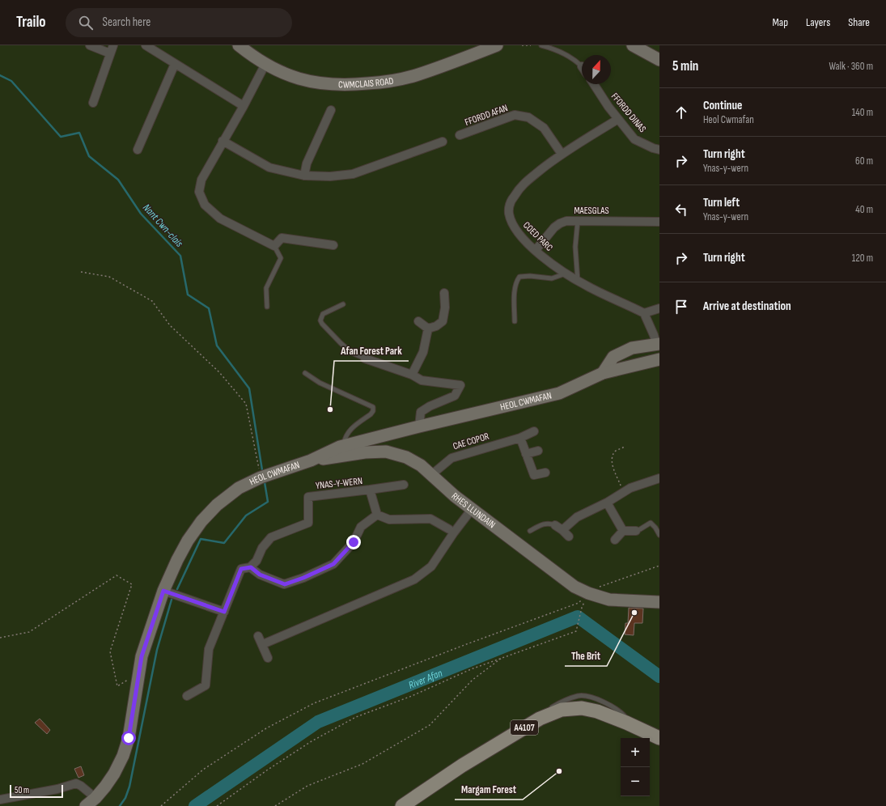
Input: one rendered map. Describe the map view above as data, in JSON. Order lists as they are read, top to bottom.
{
  "streets": {
    "main road": [
      "CWMCLAIS ROAD",
      "HEOL CWMAFAN",
      "RHES LLUNDAIN",
      "A4107"
    ],
    "street": [
      "FFORDD DINAS",
      "FFORDD AFAN",
      "MAESGLAS",
      "COED PARC",
      "CAE COPOR",
      "YNAS-Y-WERN"
    ]
  },
  "crossings": [
    ["FFORDD DINAS", "COED PARC"],
    ["FFORDD AFAN", "COED PARC"],
    ["MAESGLAS", "COED PARC"],
    ["HEOL CWMAFAN", "RHES LLUNDAIN"],
    ["CAE COPOR", "RHES LLUNDAIN"]
  ],
  "water": ["Nant Cwn-clais", "River Afan"],
  "places": ["Afan Forest Park", "The Brit", "Margam Forest"],
  "scale_bar": "50 m",
  "north": "top",
  "page": {
    "header": "Trailo",
    "search": "Search here",
    "nav": ["Map", "Layers", "Share"],
    "heading": ["5 min", "Walk · 360 m"],
    "list": [
      ["Continue", "Heol Cwmafan", "140 m"],
      ["Turn right", "Ynas-y-wern", "60 m"],
      ["Turn left", "Ynas-y-wern", "40 m"],
      ["Turn right", "120 m"],
      "Arrive at destination"
    ],
    "map_buttons": ["+", "−"],
    "scale": "50 m"
  }
}
